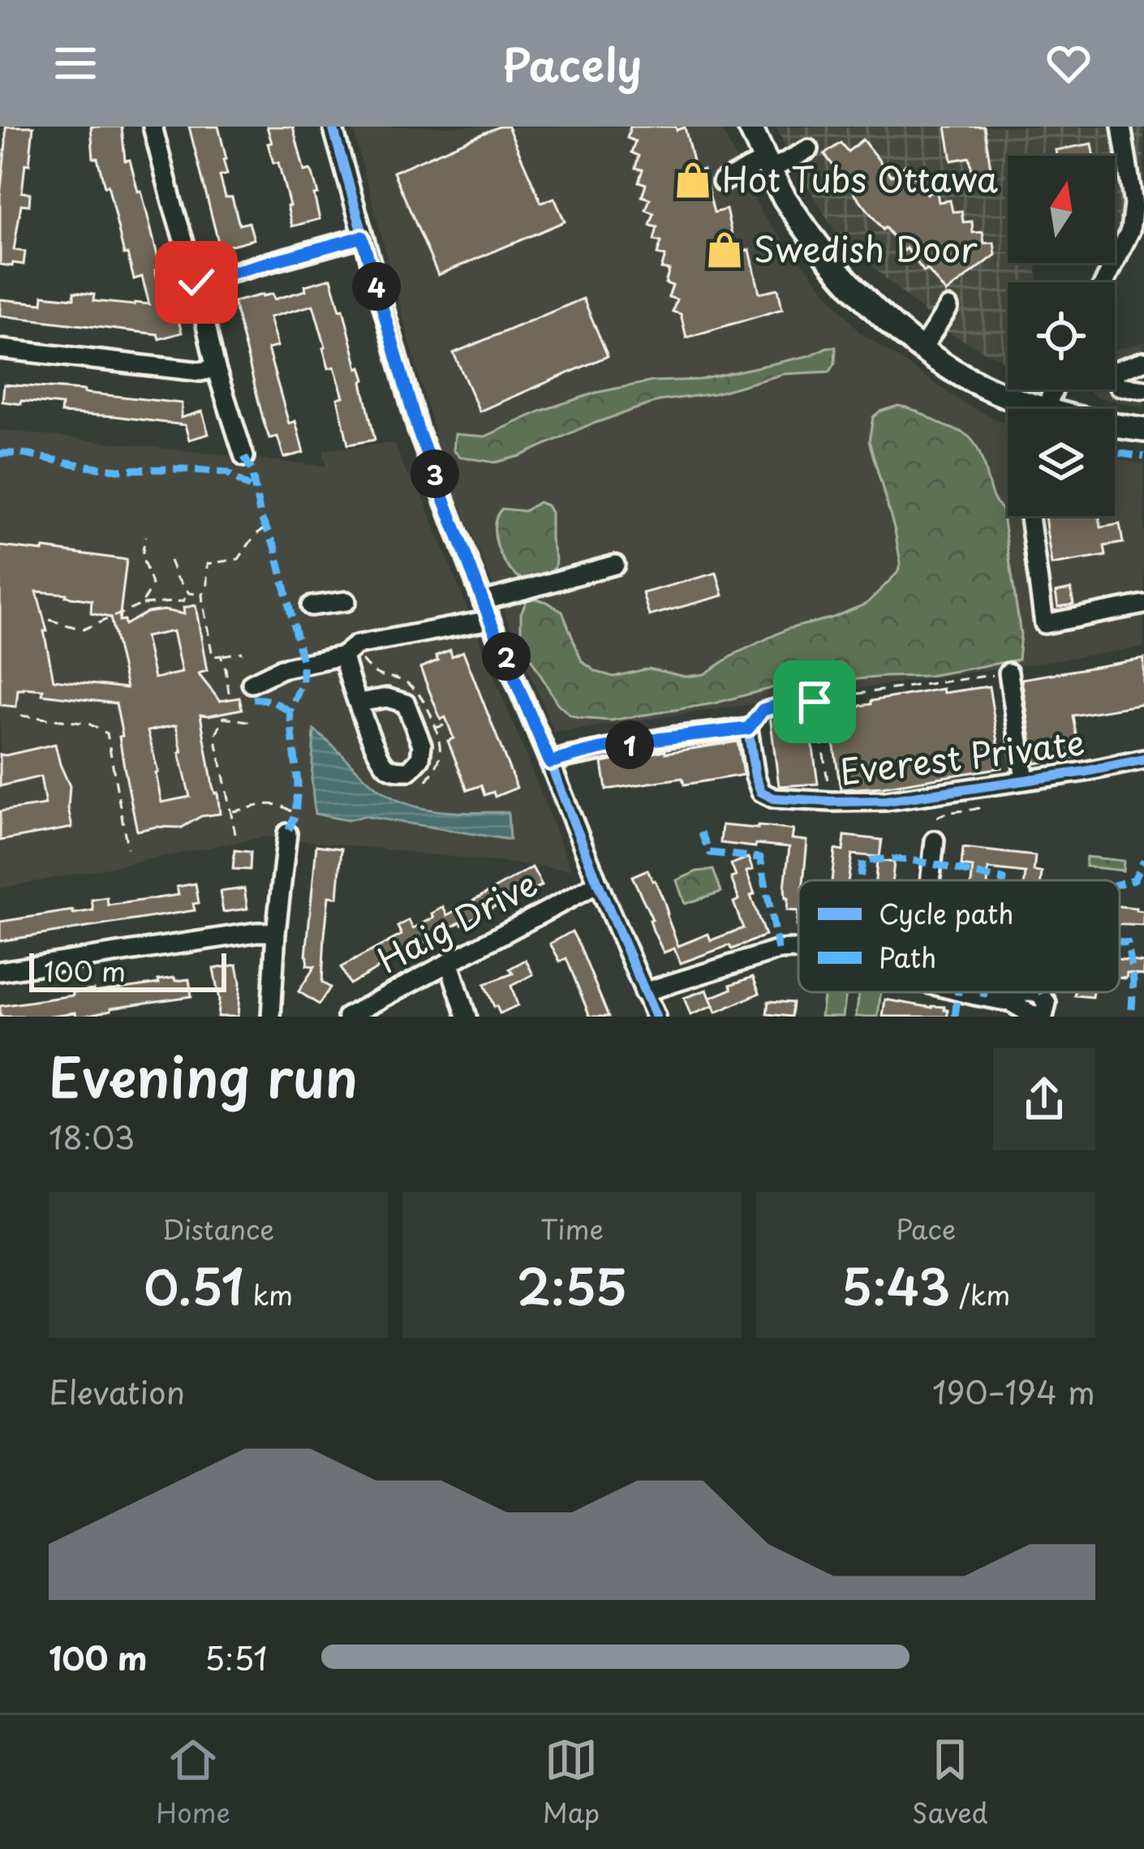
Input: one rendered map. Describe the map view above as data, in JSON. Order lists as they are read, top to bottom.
{
  "streets": {
    "street": ["Everest Private", "Haig Drive"]
  },
  "places": {
    "shop": ["Hot Tubs Ottawa", "Swedish Door"]
  },
  "legend": ["Cycle path", "Path"],
  "scale_bar": "100 m",
  "north": "top",
  "page": {
    "header": "Pacely",
    "pins": [
      "4",
      "3",
      "2",
      "1"
    ],
    "scale": "100 m",
    "heading": ["Evening run", "18:03"],
    "stats": [
      ["Distance", "0.51 km"],
      ["Time", "2:55"],
      ["Pace", "5:43 /km"]
    ],
    "chart": ["Elevation", "190–194 m"],
    "list": [
      {
        "name": "100 m",
        "note": "5:51"
      }
    ],
    "tabs": ["Home", "Map", "Saved"]
  }
}
